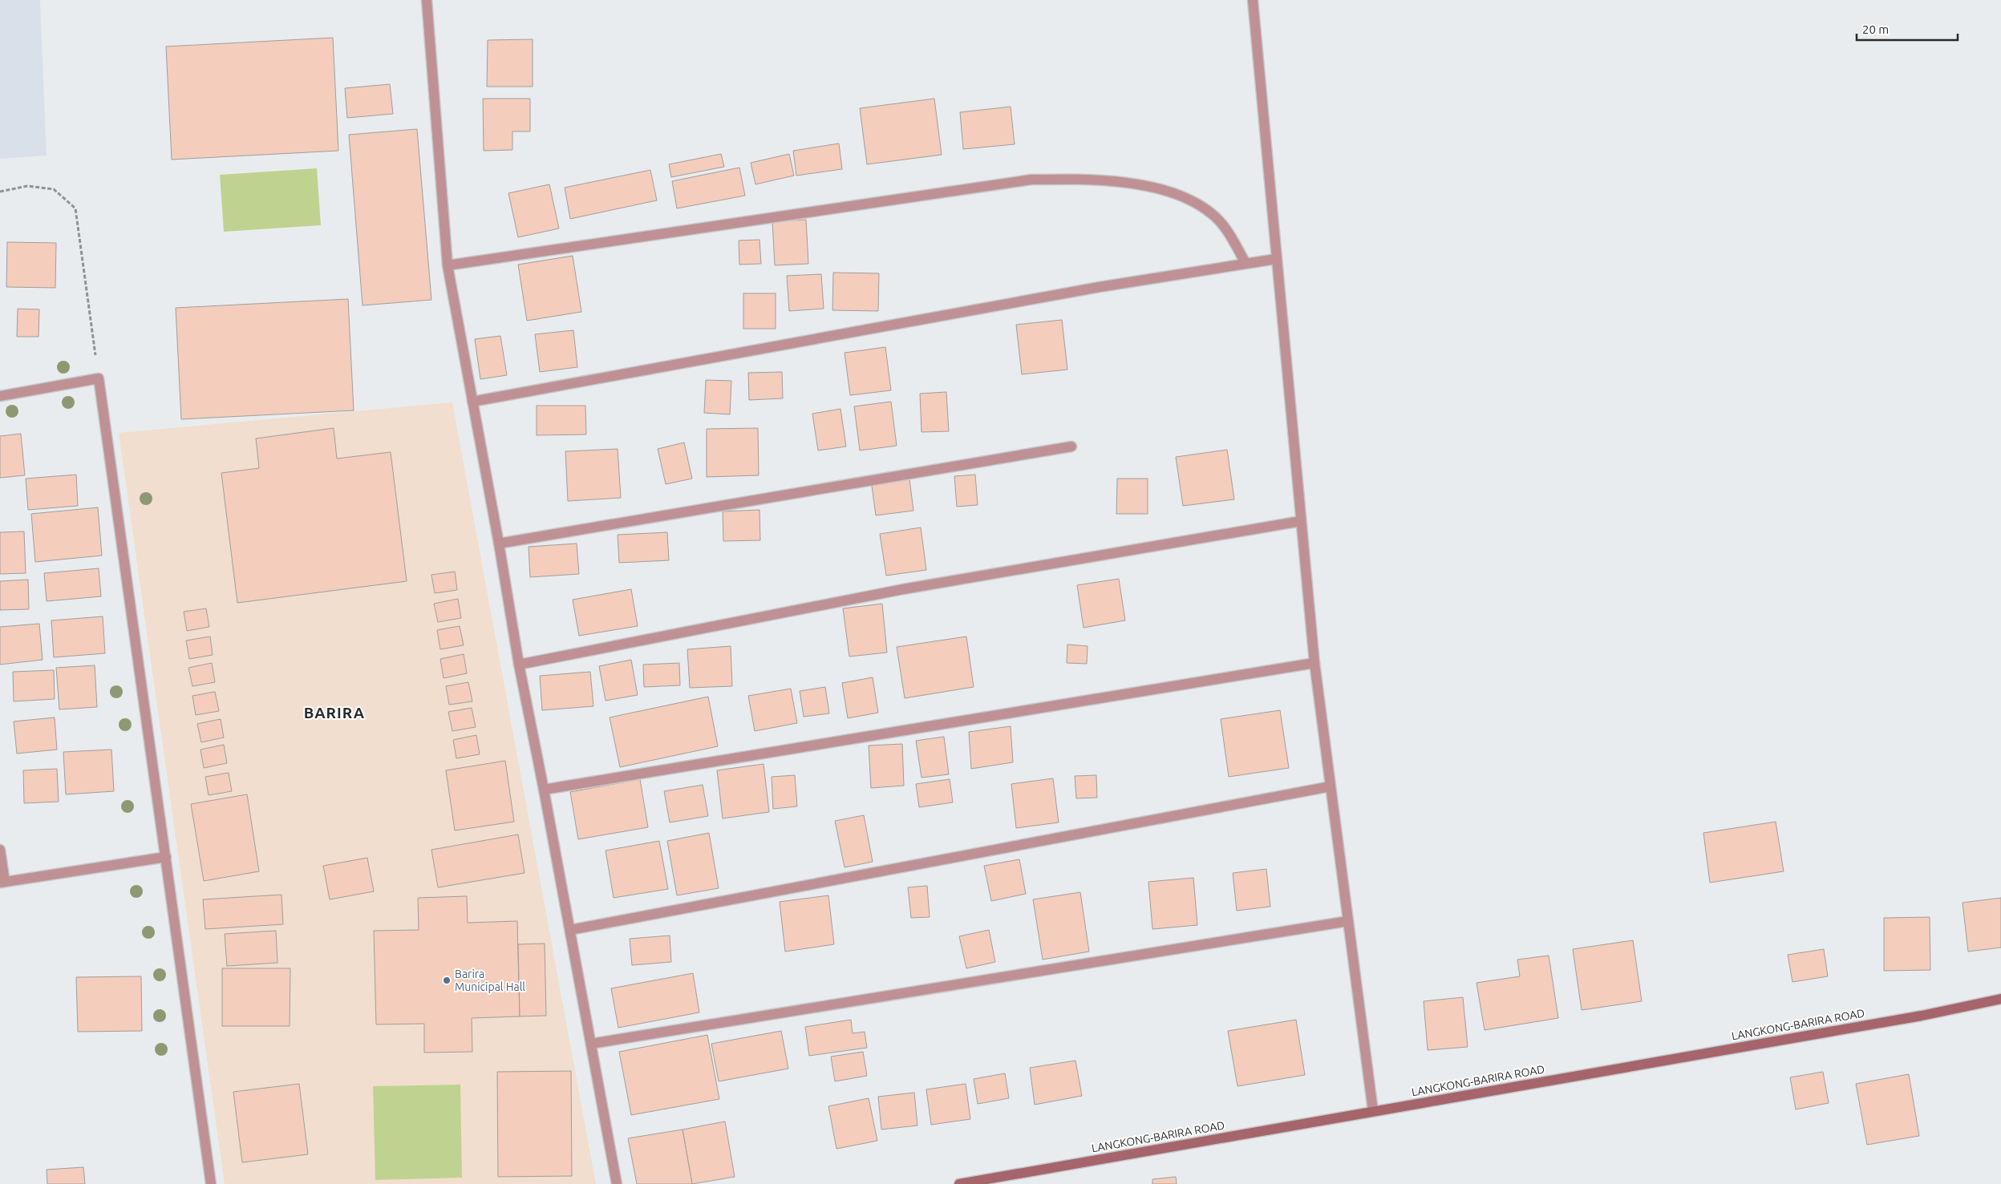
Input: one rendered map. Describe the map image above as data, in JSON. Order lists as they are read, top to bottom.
{
  "streets": {
    "main road": ["LANGKONG-BARIRA ROAD"]
  },
  "districts": ["BARIRA"],
  "places": ["Barira Municipal Hall"],
  "scale_bar": "20 m"
}
